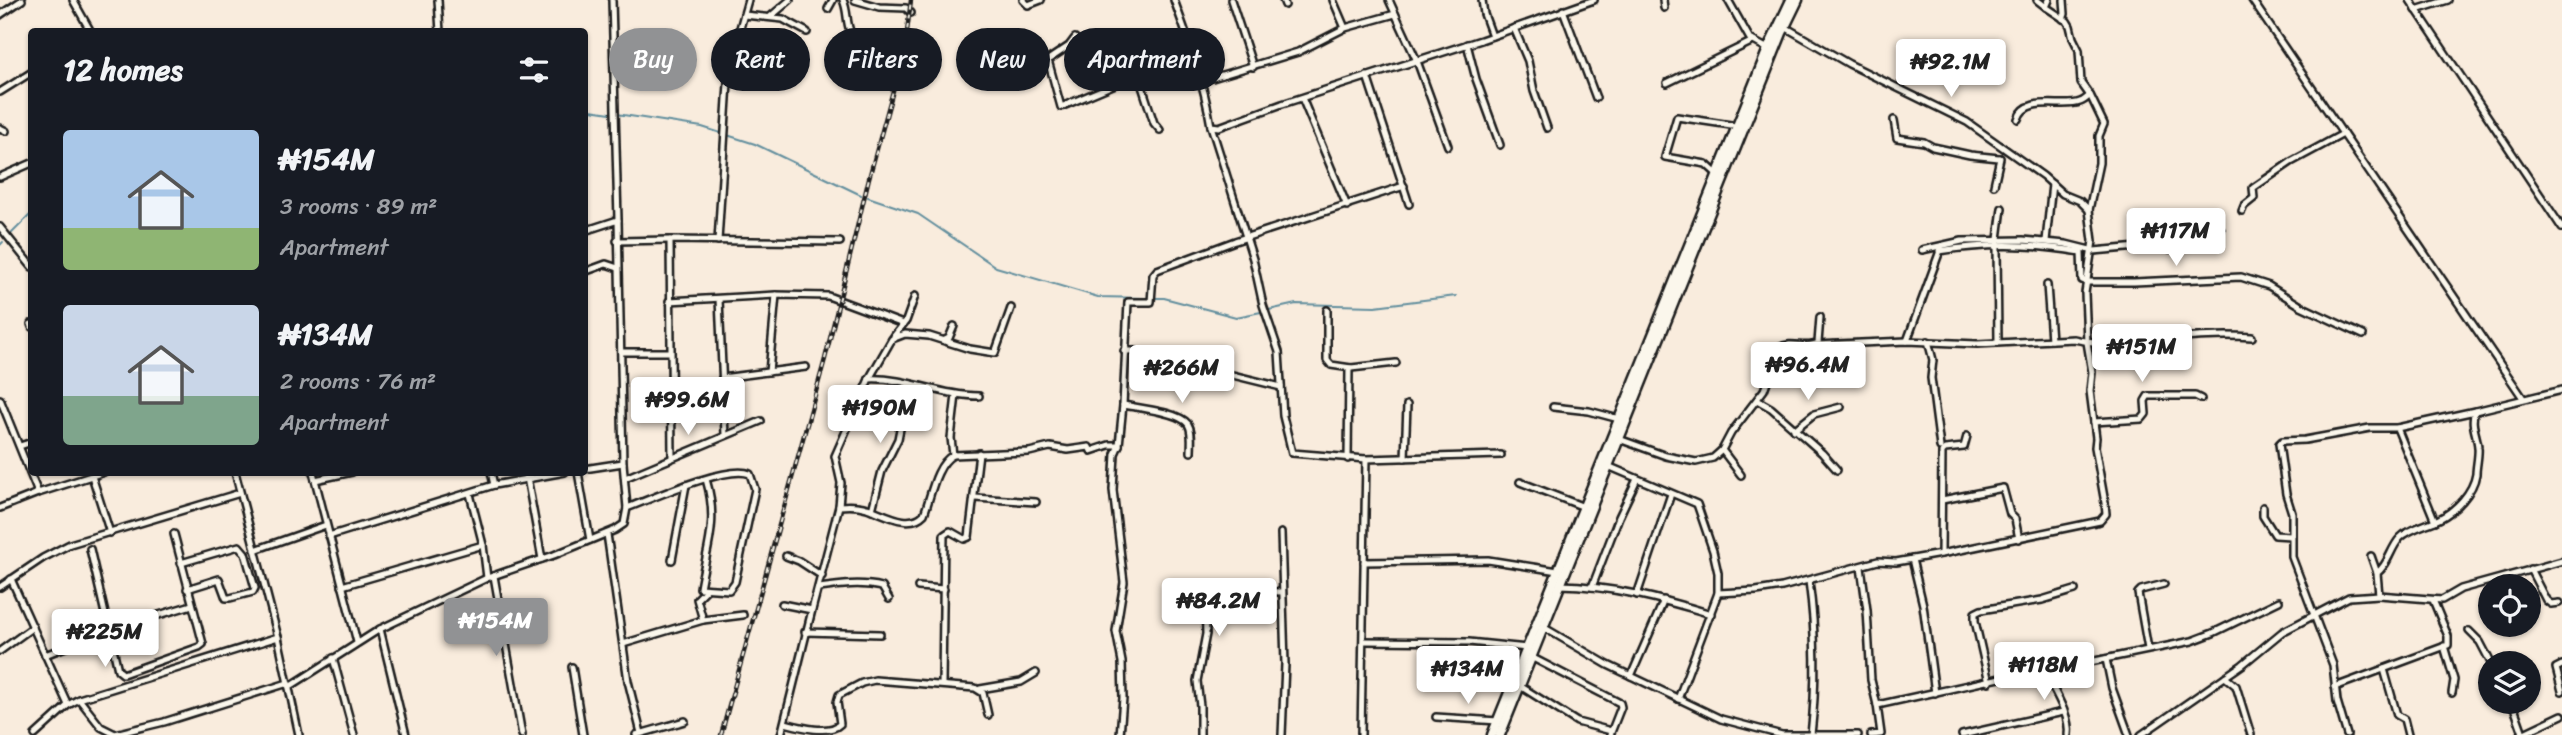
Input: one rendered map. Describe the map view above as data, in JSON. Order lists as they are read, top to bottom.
{
  "page": {
    "chip": [
      "Buy",
      "Rent",
      "Filters",
      "New",
      "Apartment"
    ],
    "heading": "12 homes",
    "price": [
      "₦92.1M",
      "₦117M",
      "₦151M",
      "₦96.4M",
      "₦266M",
      "₦99.6M",
      "₦190M",
      "₦84.2M",
      "₦154M",
      "₦225M",
      "₦118M",
      "₦134M"
    ],
    "list": [
      {
        "name": "₦154M",
        "note": "3 rooms · 89 m² · Apartment"
      },
      {
        "name": "₦134M",
        "note": "2 rooms · 76 m² · Apartment"
      }
    ]
  }
}
